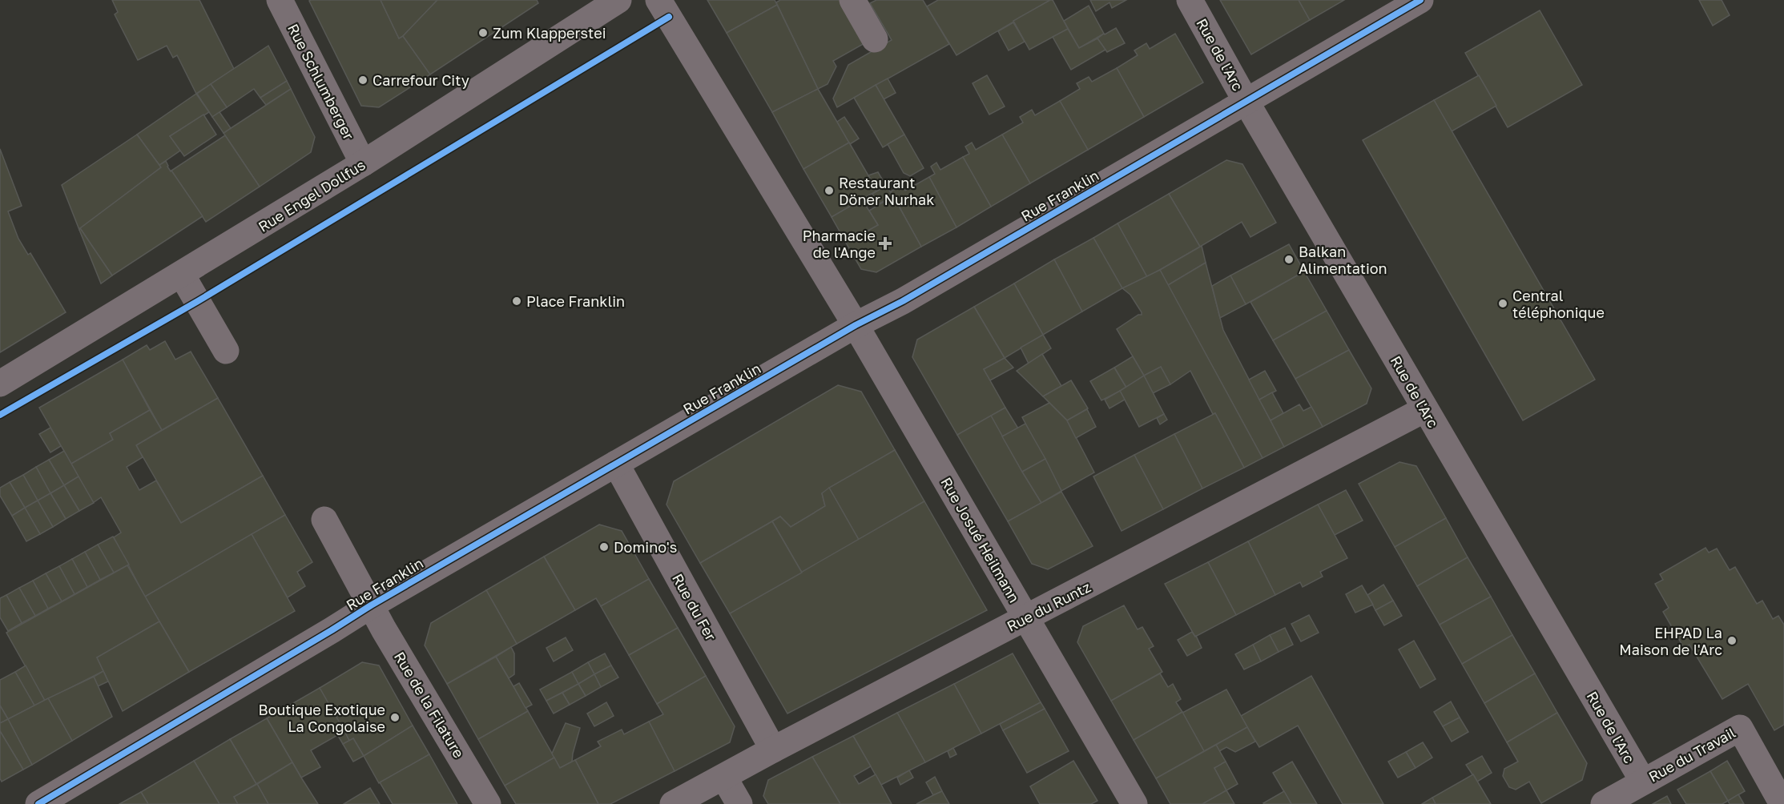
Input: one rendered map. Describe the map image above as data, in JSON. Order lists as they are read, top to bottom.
{
  "streets": {
    "street": [
      "Rue de l'Arc",
      "Rue Schlumberger",
      "Rue Engel Dollfus",
      "Rue Franklin",
      "Rue Josué Heilmann",
      "Rue du Runtz",
      "Rue du Fer",
      "Rue de la Filature",
      "Rue du Travail"
    ]
  },
  "crossings": [
    ["Rue de l'Arc", "Rue Franklin"],
    ["Rue de l'Arc", "Rue du Runtz"],
    ["Rue de l'Arc", "Rue du Travail"],
    ["Rue Schlumberger", "Rue Engel Dollfus"],
    ["Rue Franklin", "Rue Josué Heilmann"],
    ["Rue Franklin", "Rue du Fer"],
    ["Rue Franklin", "Rue de la Filature"],
    ["Rue Josué Heilmann", "Rue du Runtz"],
    ["Rue du Runtz", "Rue du Fer"]
  ],
  "places": {
    "other": [
      "Zum Klapperstei",
      "Carrefour City",
      "Restaurant Döner Nurhak",
      "Balkan Alimentation",
      "Place Franklin",
      "Central téléphonique",
      "Domino's",
      "EHPAD La Maison de l'Arc",
      "Boutique Exotique La Congolaise"
    ],
    "health": ["Pharmacie de l'Ange"]
  }
}
